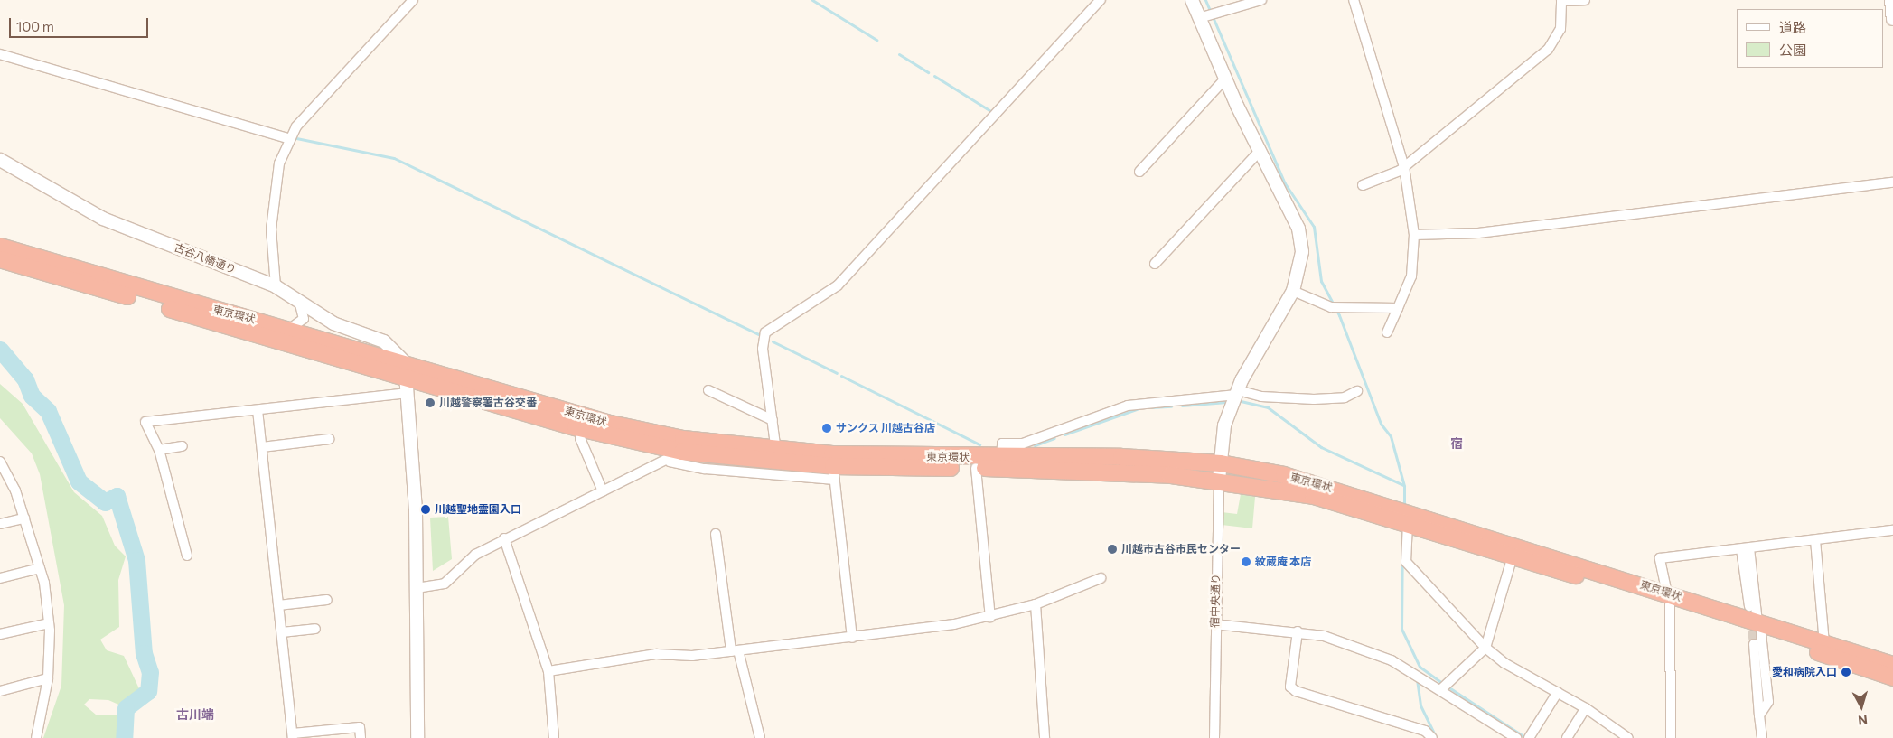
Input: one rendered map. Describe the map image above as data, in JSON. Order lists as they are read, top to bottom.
{
  "streets": {
    "highway": ["東京環状"],
    "street": ["古谷八幡通り", "宿中央通り"]
  },
  "crossings": [
    ["古谷八幡通り", "東京環状"],
    ["東京環状", "宿中央通り"]
  ],
  "districts": ["宿", "古川端"],
  "places": [
    "川越警察署古谷交番",
    "サンクス 川越古谷店",
    "川越聖地霊園入口",
    "川越市古谷市民センター",
    "紋蔵庵 本店",
    "愛和病院入口"
  ],
  "legend": ["道路", "公園"],
  "scale_bar": "100 m",
  "north": "bottom"
}
